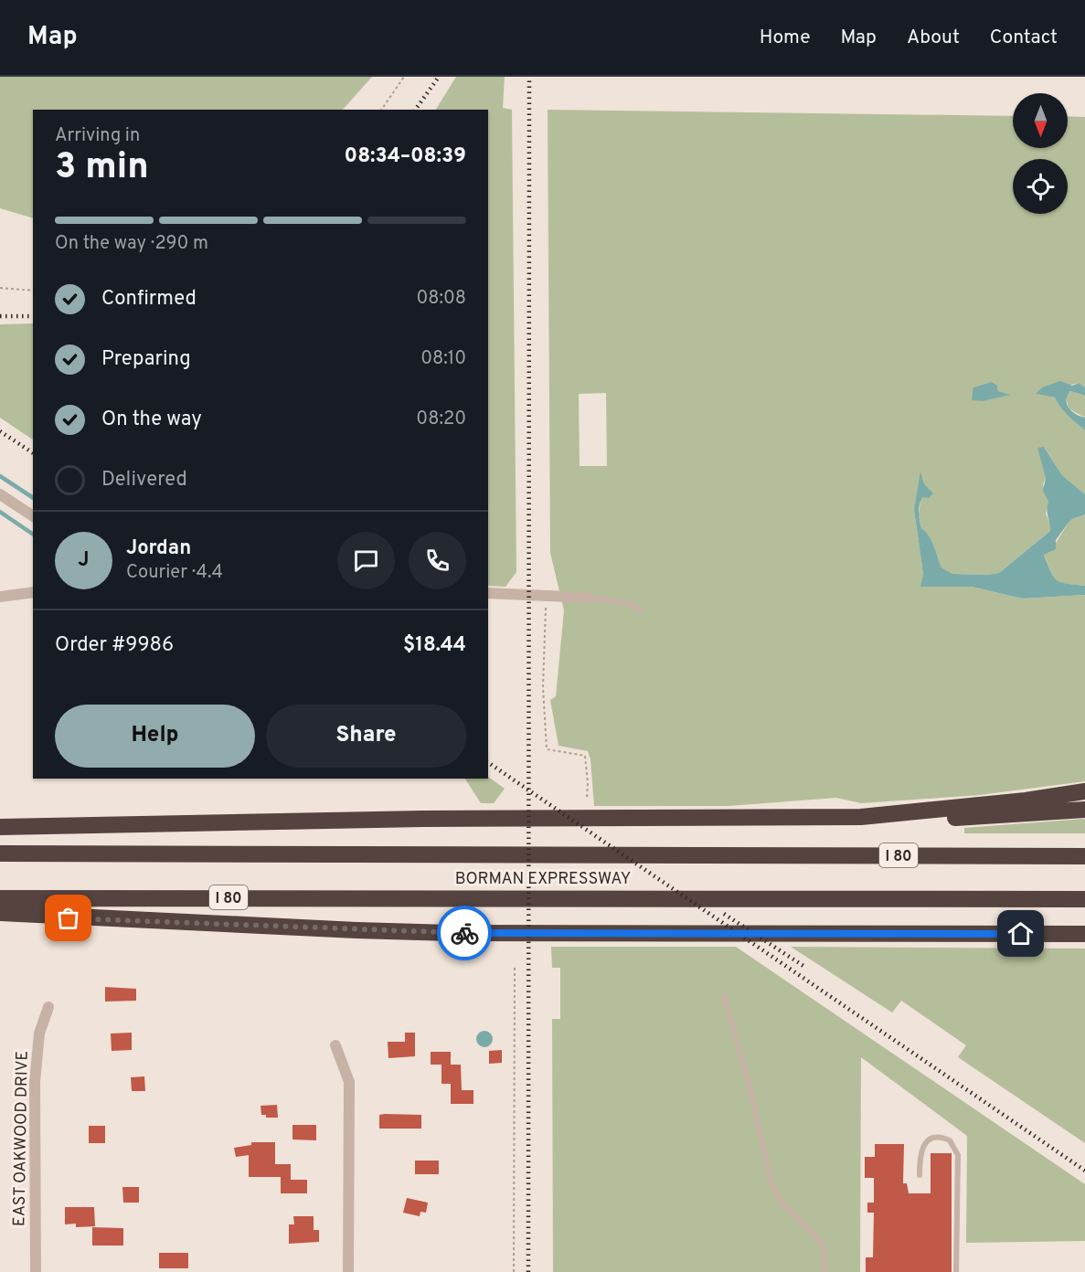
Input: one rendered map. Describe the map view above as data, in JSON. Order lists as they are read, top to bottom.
{
  "streets": {
    "highway": ["I 80", "BORMAN EXPRESSWAY"],
    "street": ["EAST OAKWOOD DRIVE"]
  },
  "north": "bottom",
  "page": {
    "header": "Map",
    "nav": [
      "Home",
      "Map",
      "About",
      "Contact"
    ],
    "heading": ["3 min", "Arriving in", "08:34–08:39"],
    "panel": [
      "Jordan",
      "Courier · 4.4",
      "Order #9986",
      "$18.44"
    ],
    "bar": "On the way · 290 m",
    "list": [
      ["Confirmed", "08:08"],
      ["Preparing", "08:10"],
      ["On the way", "08:20"],
      "Delivered"
    ],
    "round": "J",
    "buttons": ["Help", "Share"]
  }
}
